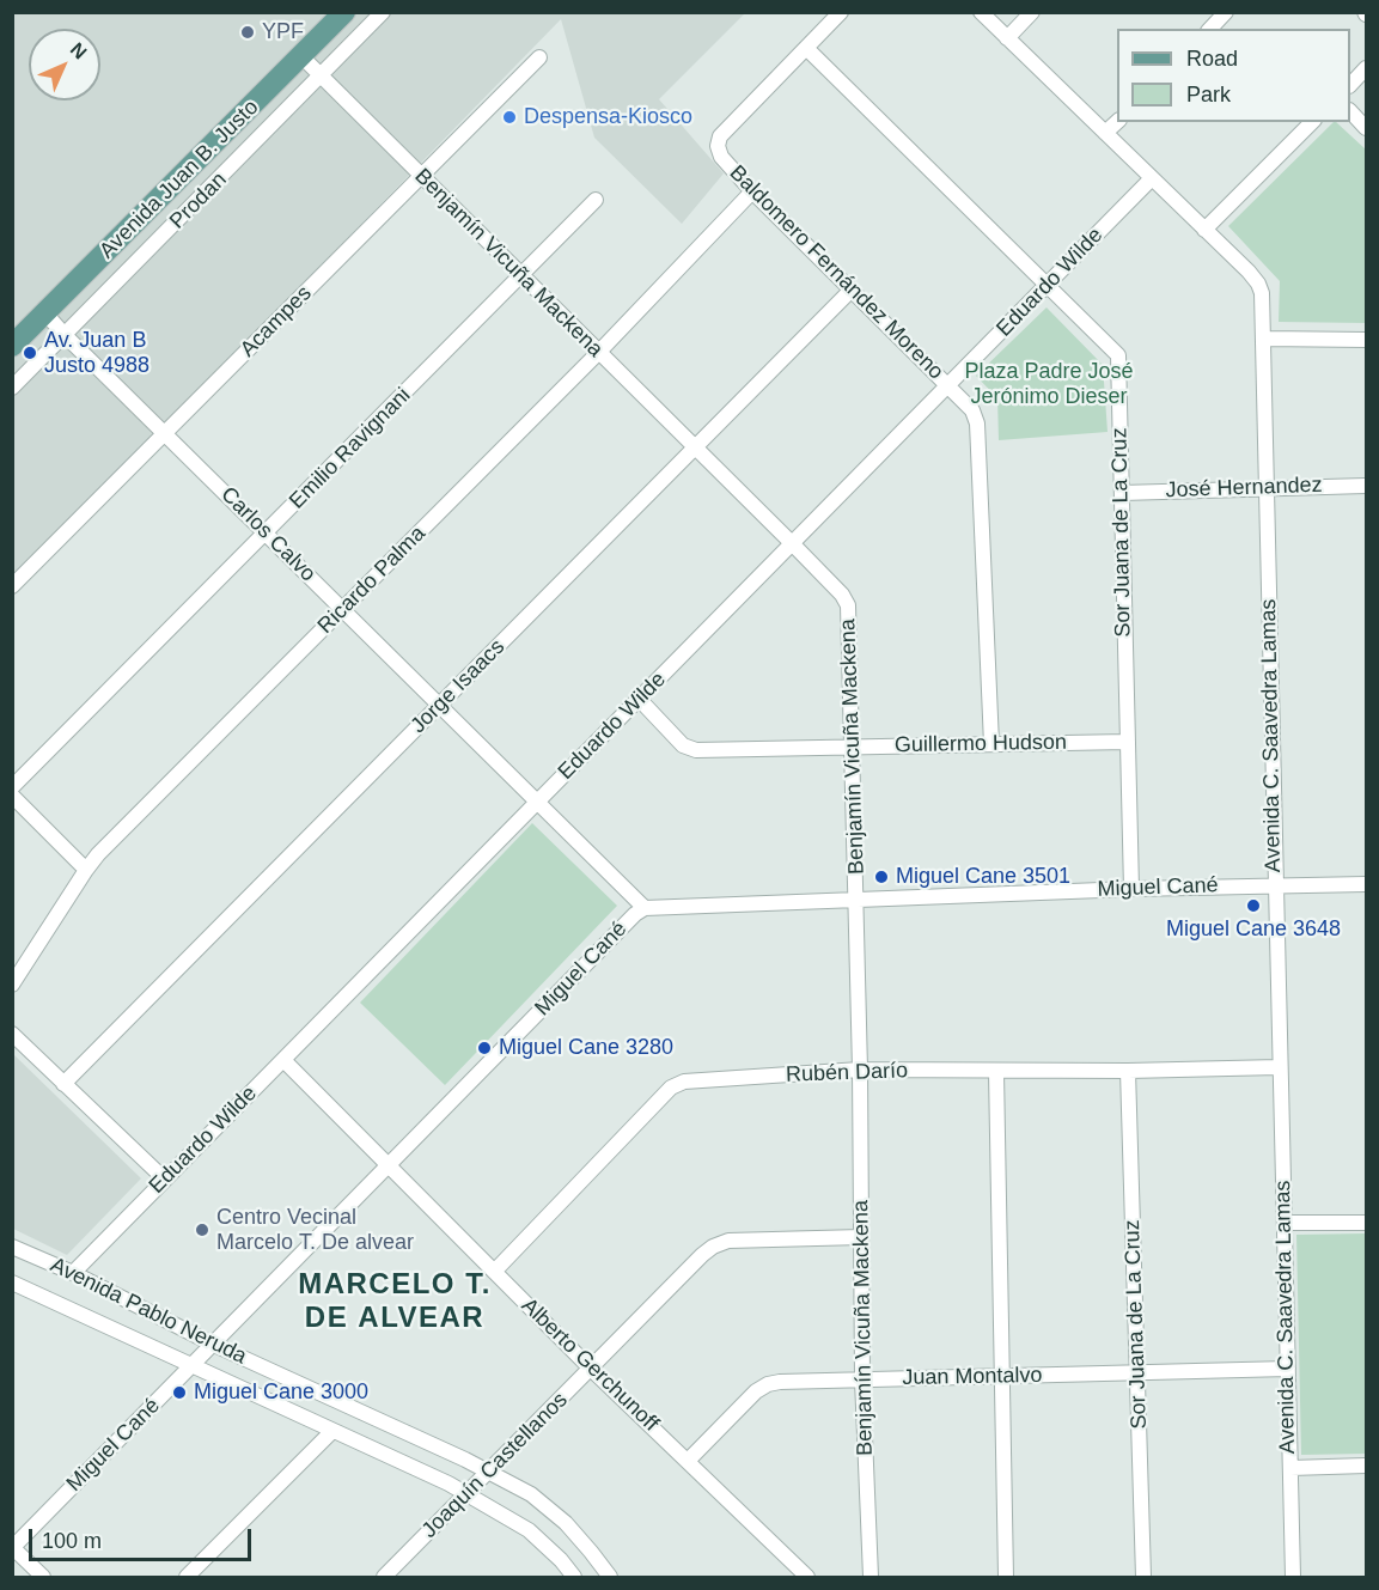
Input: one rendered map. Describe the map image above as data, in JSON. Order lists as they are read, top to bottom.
{
  "streets": {
    "main road": ["Avenida Juan B. Justo"],
    "street": [
      "Prodan",
      "Benjamín Vicuña Mackena",
      "Baldomero Fernández Moreno",
      "Eduardo Wilde",
      "Acampes",
      "Emilio Ravignani",
      "José Hernandez",
      "Sor Juana de La Cruz",
      "Carlos Calvo",
      "Ricardo Palma",
      "Jorge Isaacs",
      "Avenida C. Saavedra Lamas",
      "Guillermo Hudson",
      "Miguel Cané",
      "Rubén Darío",
      "Avenida Pablo Neruda",
      "Alberto Gerchunoff",
      "Juan Montalvo",
      "Joaquín Castellanos"
    ]
  },
  "crossings": [
    ["Avenida Juan B. Justo", "Benjamín Vicuña Mackena"],
    ["Avenida Juan B. Justo", "Carlos Calvo"],
    ["Prodan", "Benjamín Vicuña Mackena"],
    ["Prodan", "Carlos Calvo"],
    ["Benjamín Vicuña Mackena", "Eduardo Wilde"],
    ["Benjamín Vicuña Mackena", "Acampes"],
    ["Benjamín Vicuña Mackena", "Emilio Ravignani"],
    ["Benjamín Vicuña Mackena", "Ricardo Palma"],
    ["Benjamín Vicuña Mackena", "Jorge Isaacs"],
    ["Benjamín Vicuña Mackena", "Guillermo Hudson"],
    ["Benjamín Vicuña Mackena", "Miguel Cané"],
    ["Benjamín Vicuña Mackena", "Rubén Darío"],
    ["Benjamín Vicuña Mackena", "Juan Montalvo"],
    ["Benjamín Vicuña Mackena", "Joaquín Castellanos"],
    ["Baldomero Fernández Moreno", "Eduardo Wilde"],
    ["Baldomero Fernández Moreno", "Sor Juana de La Cruz"],
    ["Baldomero Fernández Moreno", "Ricardo Palma"],
    ["Baldomero Fernández Moreno", "Jorge Isaacs"],
    ["Baldomero Fernández Moreno", "Guillermo Hudson"],
    ["Eduardo Wilde", "Sor Juana de La Cruz"],
    ["Eduardo Wilde", "Carlos Calvo"],
    ["Eduardo Wilde", "Avenida C. Saavedra Lamas"],
    ["Eduardo Wilde", "Guillermo Hudson"],
    ["Eduardo Wilde", "Avenida Pablo Neruda"],
    ["Eduardo Wilde", "Alberto Gerchunoff"],
    ["Acampes", "Carlos Calvo"],
    ["Emilio Ravignani", "Carlos Calvo"],
    ["José Hernandez", "Sor Juana de La Cruz"],
    ["José Hernandez", "Avenida C. Saavedra Lamas"],
    ["Sor Juana de La Cruz", "Guillermo Hudson"],
    ["Sor Juana de La Cruz", "Miguel Cané"],
    ["Sor Juana de La Cruz", "Rubén Darío"],
    ["Sor Juana de La Cruz", "Juan Montalvo"],
    ["Carlos Calvo", "Ricardo Palma"],
    ["Carlos Calvo", "Jorge Isaacs"],
    ["Carlos Calvo", "Miguel Cané"],
    ["Avenida C. Saavedra Lamas", "Miguel Cané"],
    ["Avenida C. Saavedra Lamas", "Rubén Darío"],
    ["Avenida C. Saavedra Lamas", "Juan Montalvo"],
    ["Miguel Cané", "Avenida Pablo Neruda"],
    ["Miguel Cané", "Alberto Gerchunoff"],
    ["Rubén Darío", "Alberto Gerchunoff"],
    ["Avenida Pablo Neruda", "Joaquín Castellanos"],
    ["Alberto Gerchunoff", "Juan Montalvo"],
    ["Alberto Gerchunoff", "Joaquín Castellanos"]
  ],
  "districts": ["MARCELO T. DE ALVEAR"],
  "parks": ["Plaza Padre José Jerónimo Dieser"],
  "places": [
    "YPF",
    "Despensa-Kiosco",
    "Av. Juan B Justo 4988",
    "Miguel Cane 3501",
    "Miguel Cane 3648",
    "Miguel Cane 3280",
    "Centro Vecinal Marcelo T. De alvear",
    "Miguel Cane 3000"
  ],
  "legend": ["Road", "Park"],
  "scale_bar": "100 m",
  "north": "top right"
}
